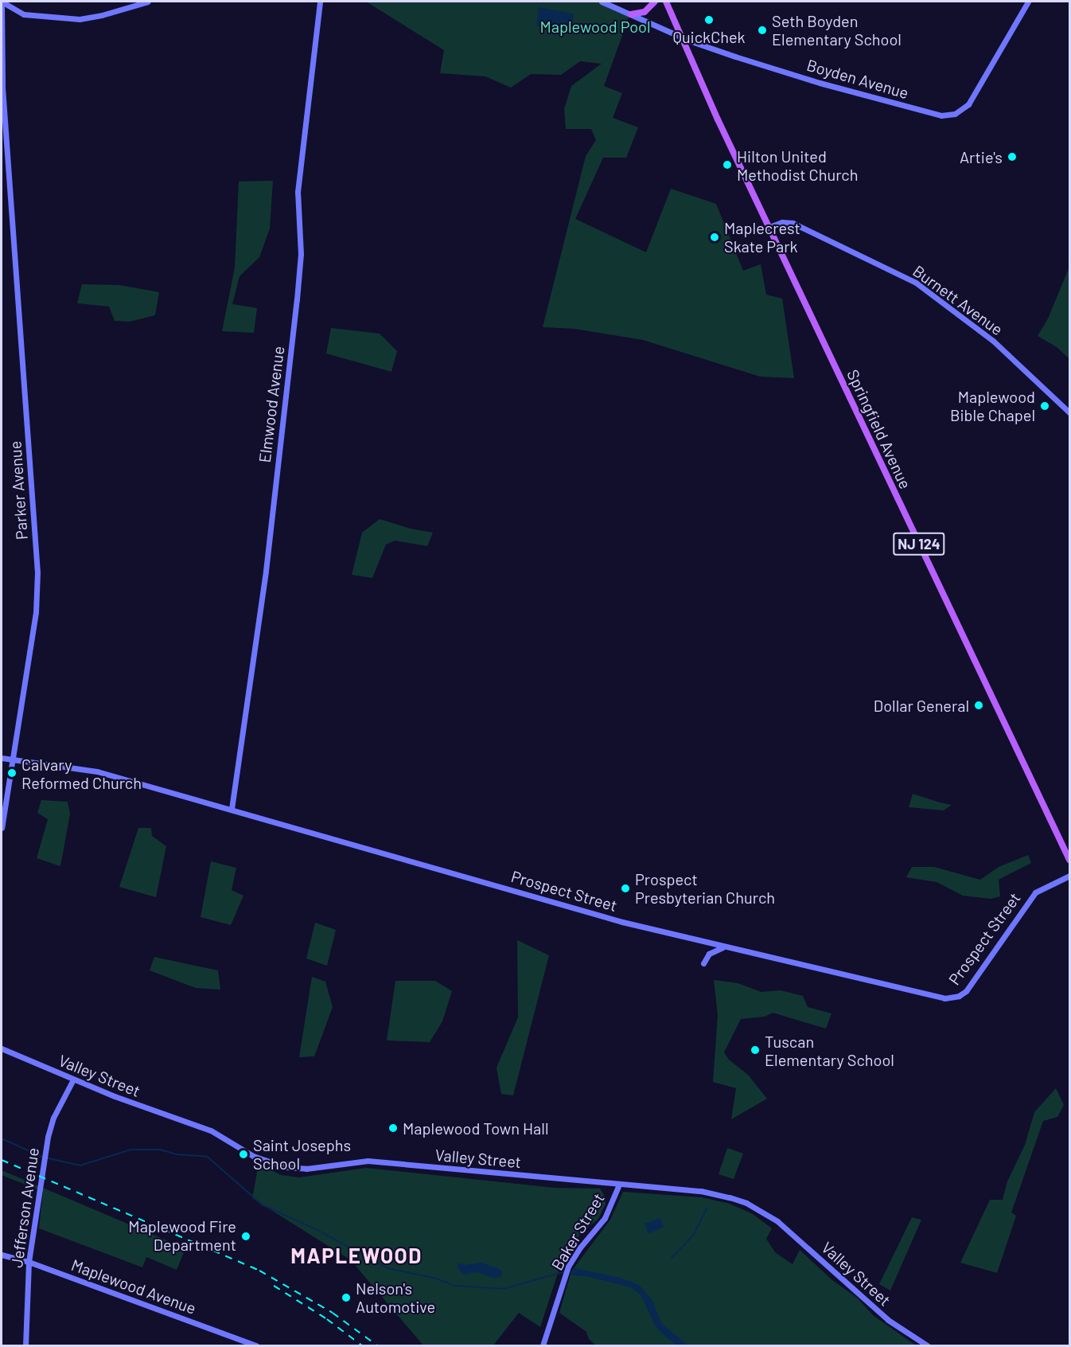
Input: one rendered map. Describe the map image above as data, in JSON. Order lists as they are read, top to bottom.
{
  "streets": {
    "main road": ["Springfield Avenue", "NJ 124"],
    "street": [
      "Boyden Avenue",
      "Burnett Avenue",
      "Elmwood Avenue",
      "Parker Avenue",
      "Prospect Street",
      "Valley Street",
      "Jefferson Avenue",
      "Baker Street",
      "Maplewood Avenue"
    ]
  },
  "crossings": [
    ["Boyden Avenue", "Springfield Avenue"],
    ["Burnett Avenue", "Springfield Avenue"],
    ["Elmwood Avenue", "Prospect Street"],
    ["Parker Avenue", "Prospect Street"],
    ["Valley Street", "Jefferson Avenue"],
    ["Valley Street", "Baker Street"],
    ["Jefferson Avenue", "Maplewood Avenue"]
  ],
  "districts": ["MAPLEWOOD"],
  "parks": ["Maplewood Pool"],
  "places": [
    "QuickChek",
    "Seth Boyden Elementary School",
    "Artie's",
    "Hilton United Methodist Church",
    "Maplecrest Skate Park",
    "Maplewood Bible Chapel",
    "Dollar General",
    "Calvary Reformed Church",
    "Prospect Presbyterian Church",
    "Tuscan Elementary School",
    "Maplewood Town Hall",
    "Saint Josephs School",
    "Maplewood Fire Department",
    "Nelson's Automotive"
  ]
}
